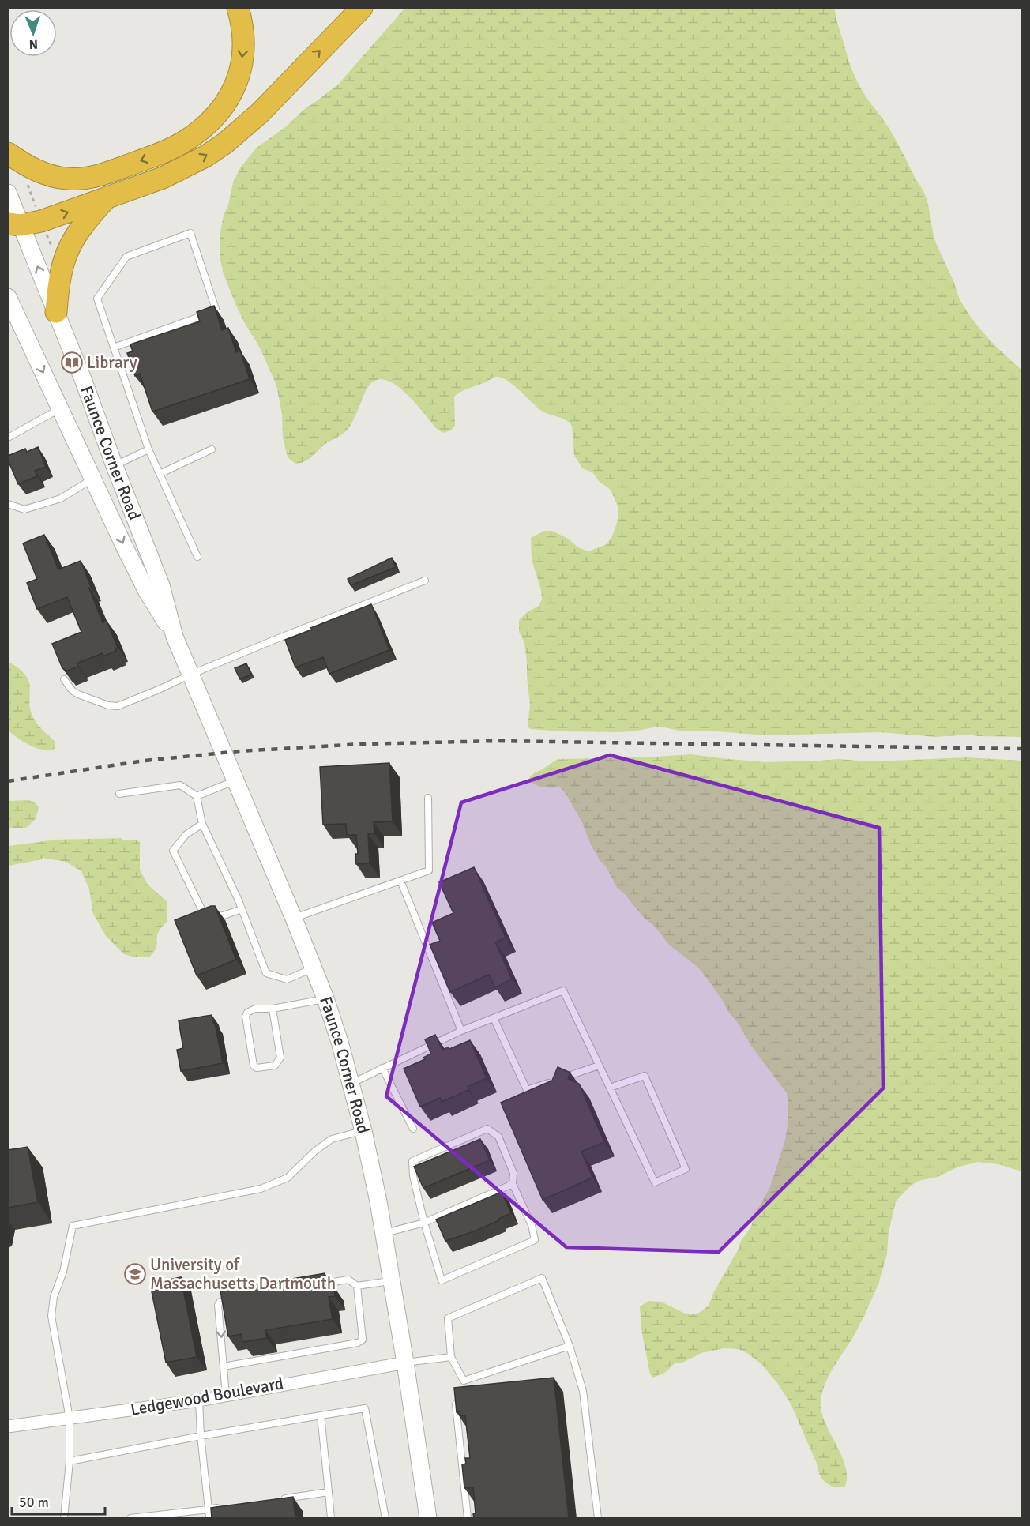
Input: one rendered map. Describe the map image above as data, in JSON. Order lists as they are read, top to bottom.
{
  "streets": {
    "main road": ["Faunce Corner Road"],
    "street": ["Ledgewood Boulevard"]
  },
  "crossings": [
    ["Faunce Corner Road", "Ledgewood Boulevard"]
  ],
  "places": {
    "library": ["Library"],
    "school or university": ["University of Massachusetts Dartmouth"]
  },
  "scale_bar": "50 m",
  "north": "bottom"
}
